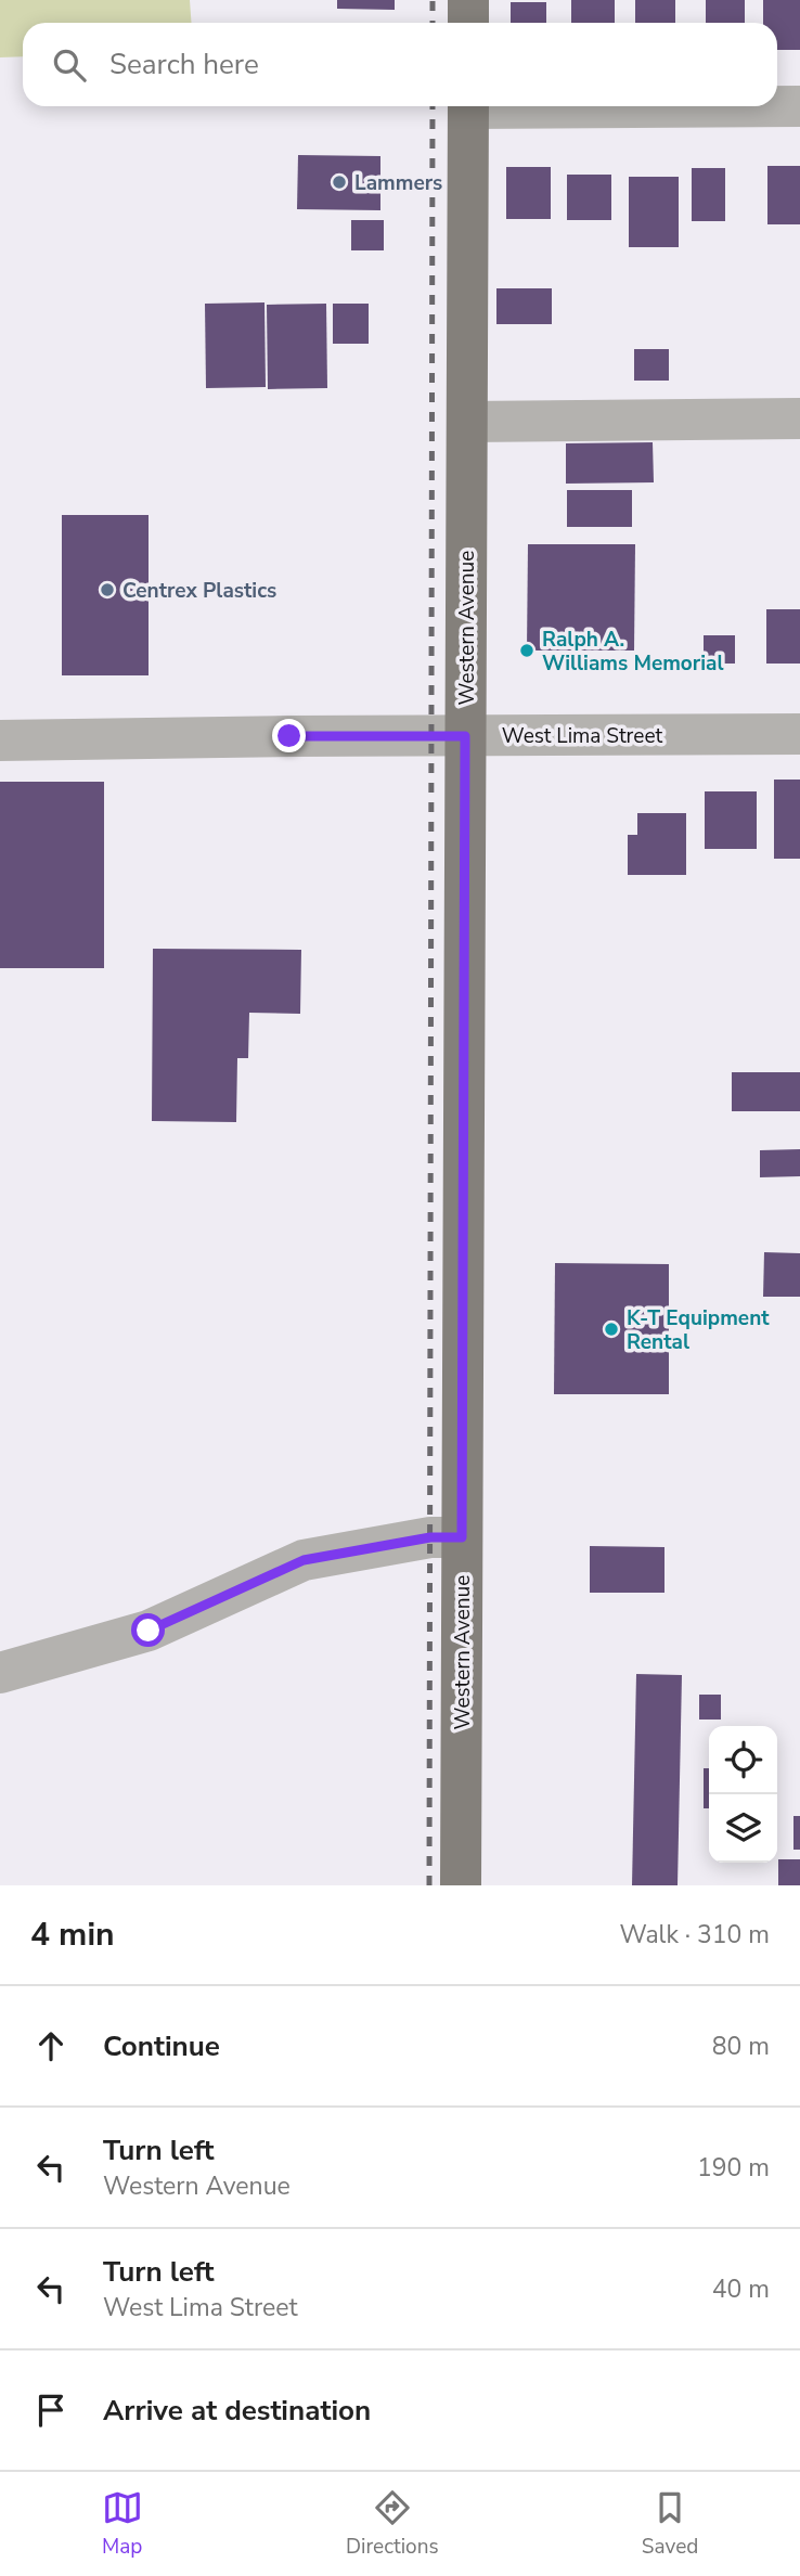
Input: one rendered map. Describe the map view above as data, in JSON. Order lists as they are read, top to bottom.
{
  "streets": {
    "main road": ["Western Avenue"],
    "street": ["West Lima Street"]
  },
  "crossings": [
    ["Western Avenue", "West Lima Street"]
  ],
  "places": [
    "Lammers",
    "Centrex Plastics",
    "Ralph A. Williams Memorial",
    "K-T Equipment Rental"
  ],
  "page": {
    "search": "Search here",
    "heading": ["4 min", "Walk · 310 m"],
    "list": [
      ["Continue", "80 m"],
      ["Turn left", "Western Avenue", "190 m"],
      ["Turn left", "West Lima Street", "40 m"],
      "Arrive at destination"
    ],
    "nav": ["Map", "Directions", "Saved"]
  }
}
